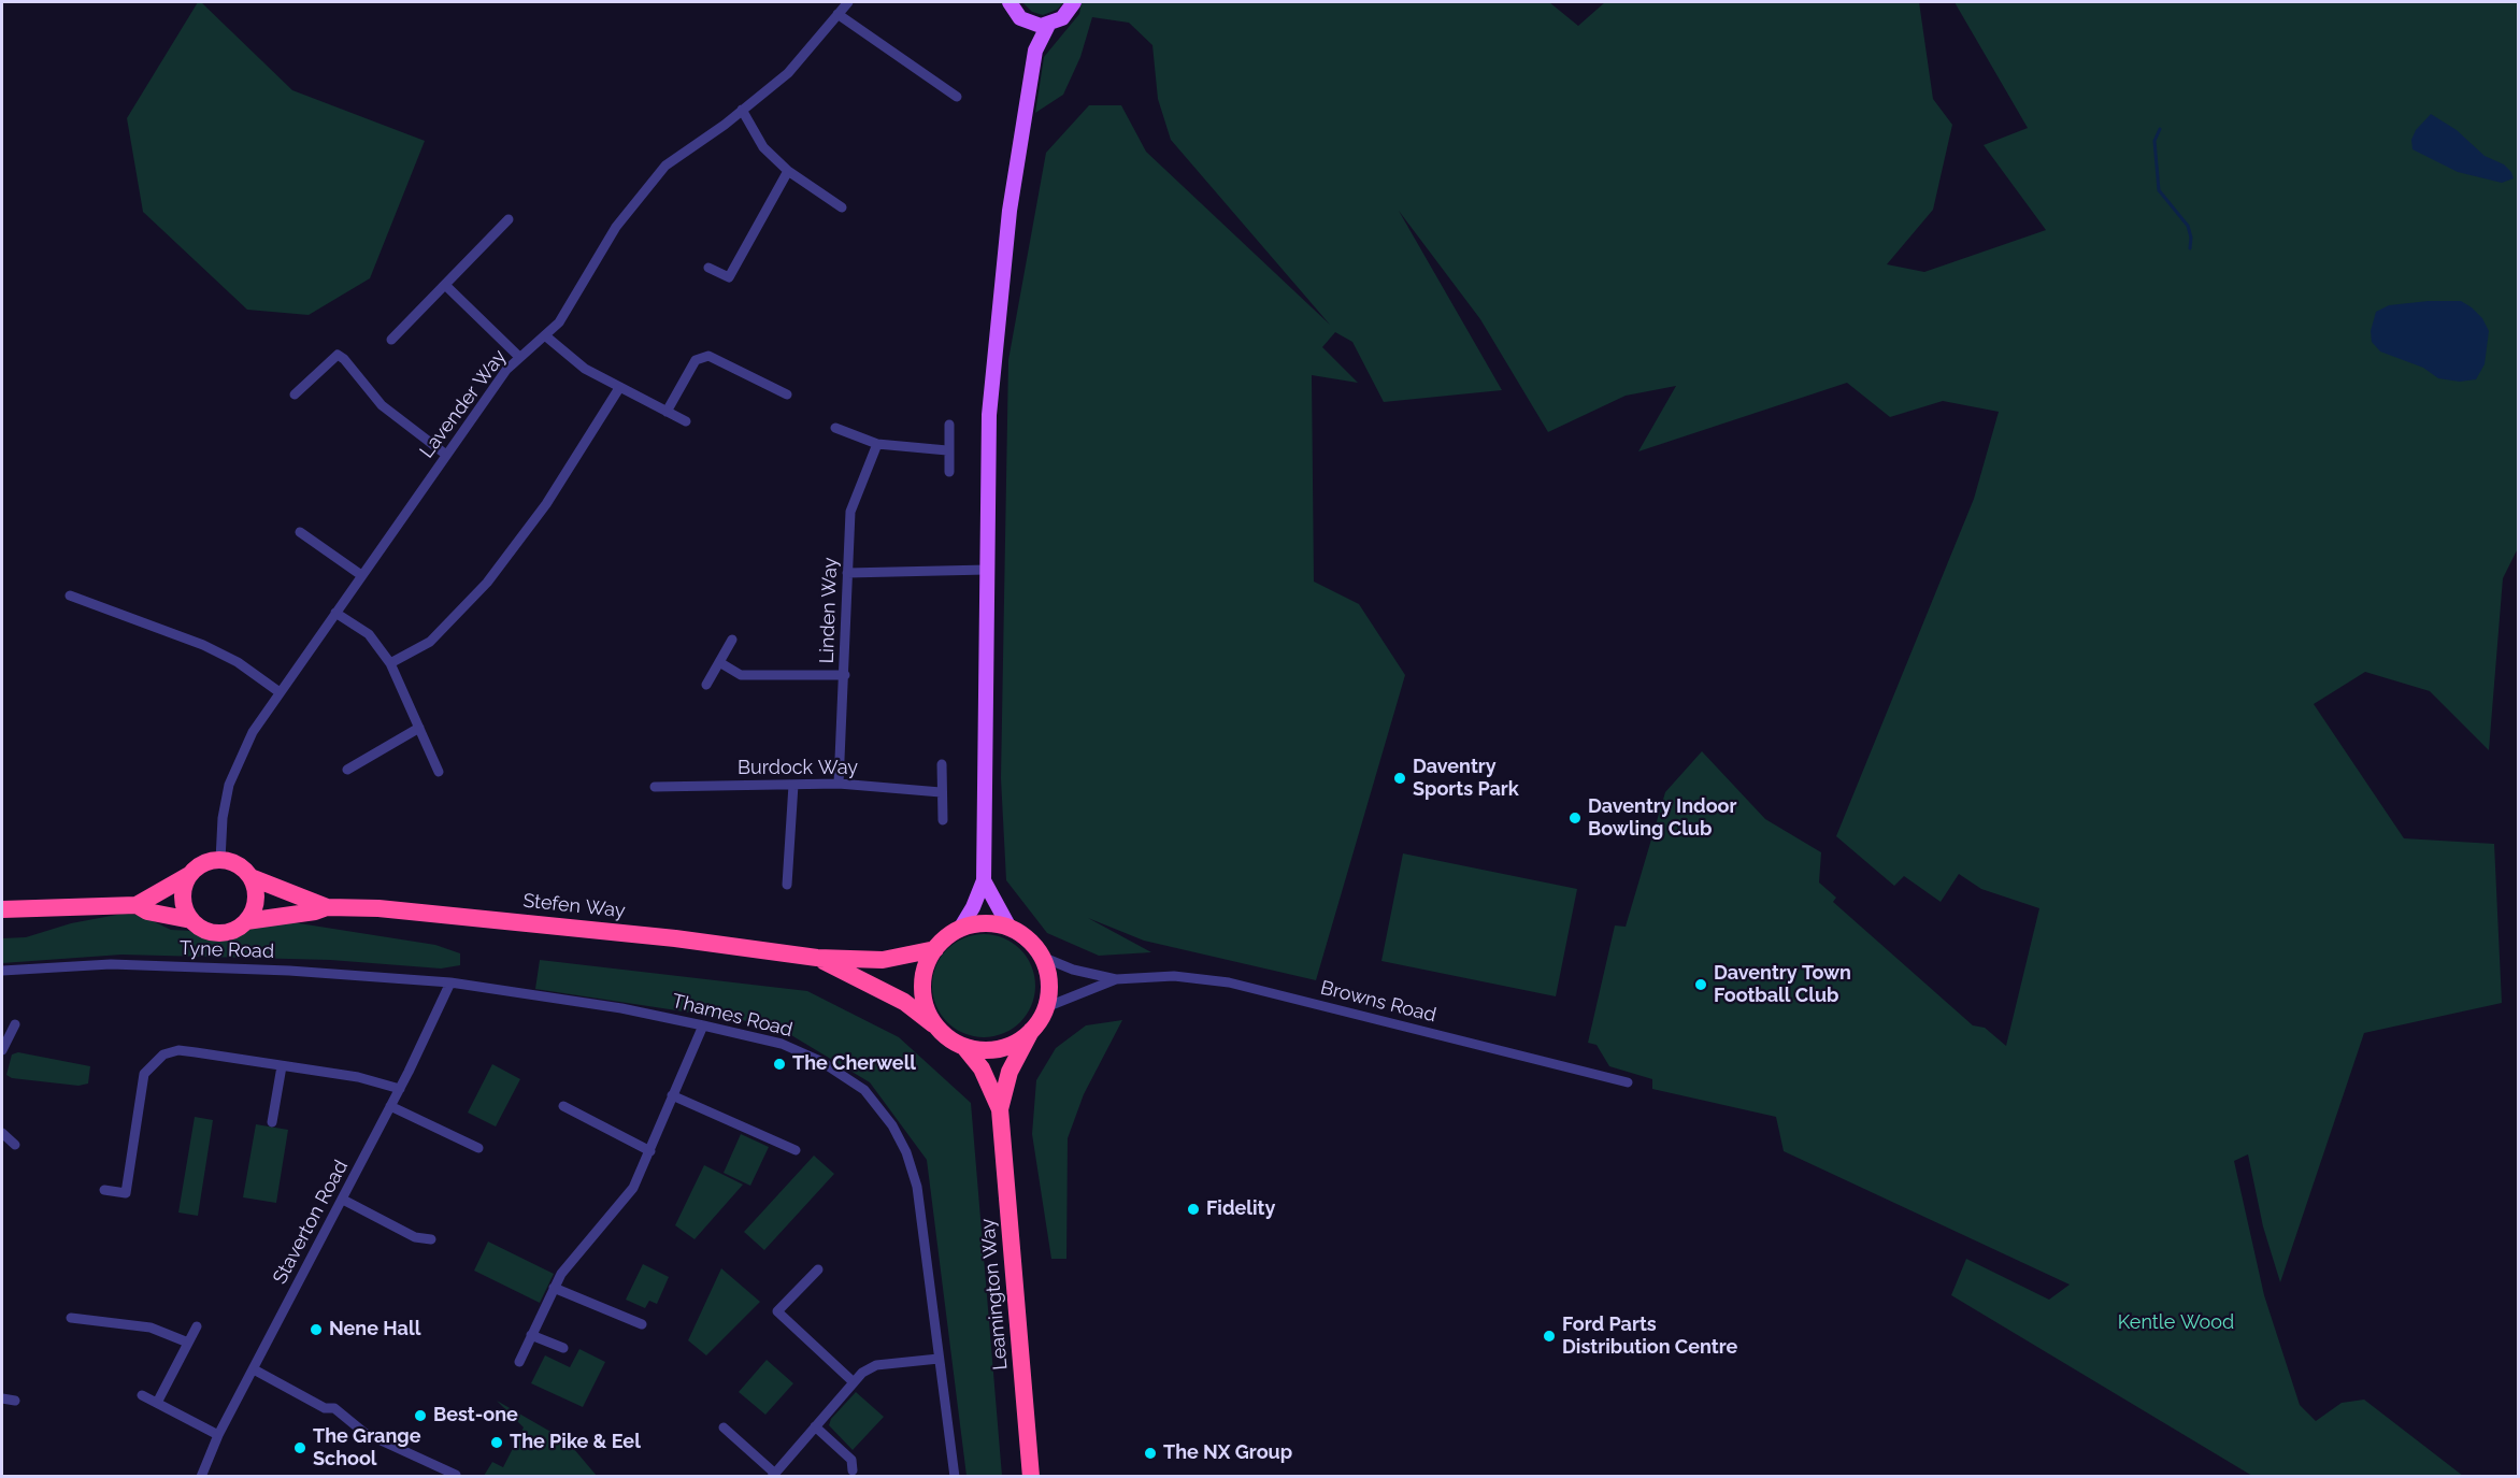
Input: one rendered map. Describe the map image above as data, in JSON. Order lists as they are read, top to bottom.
{
  "streets": {
    "highway": ["Stefen Way", "Leamington Way"],
    "street": [
      "Lavender Way",
      "Linden Way",
      "Burdock Way",
      "Tyne Road",
      "Browns Road",
      "Thames Road",
      "Staverton Road"
    ]
  },
  "crossings": [
    ["Lavender Way", "Stefen Way"],
    ["Linden Way", "Burdock Way"],
    ["Tyne Road", "Thames Road"],
    ["Tyne Road", "Staverton Road"],
    ["Browns Road", "Leamington Way"],
    ["Thames Road", "Staverton Road"]
  ],
  "parks": ["Kentle Wood"],
  "places": [
    "Daventry Sports Park",
    "Daventry Indoor Bowling Club",
    "Daventry Town Football Club",
    "The Cherwell",
    "Fidelity",
    "Nene Hall",
    "Ford Parts Distribution Centre",
    "Best-one",
    "The Pike & Eel",
    "The Grange School",
    "The NX Group"
  ]
}
